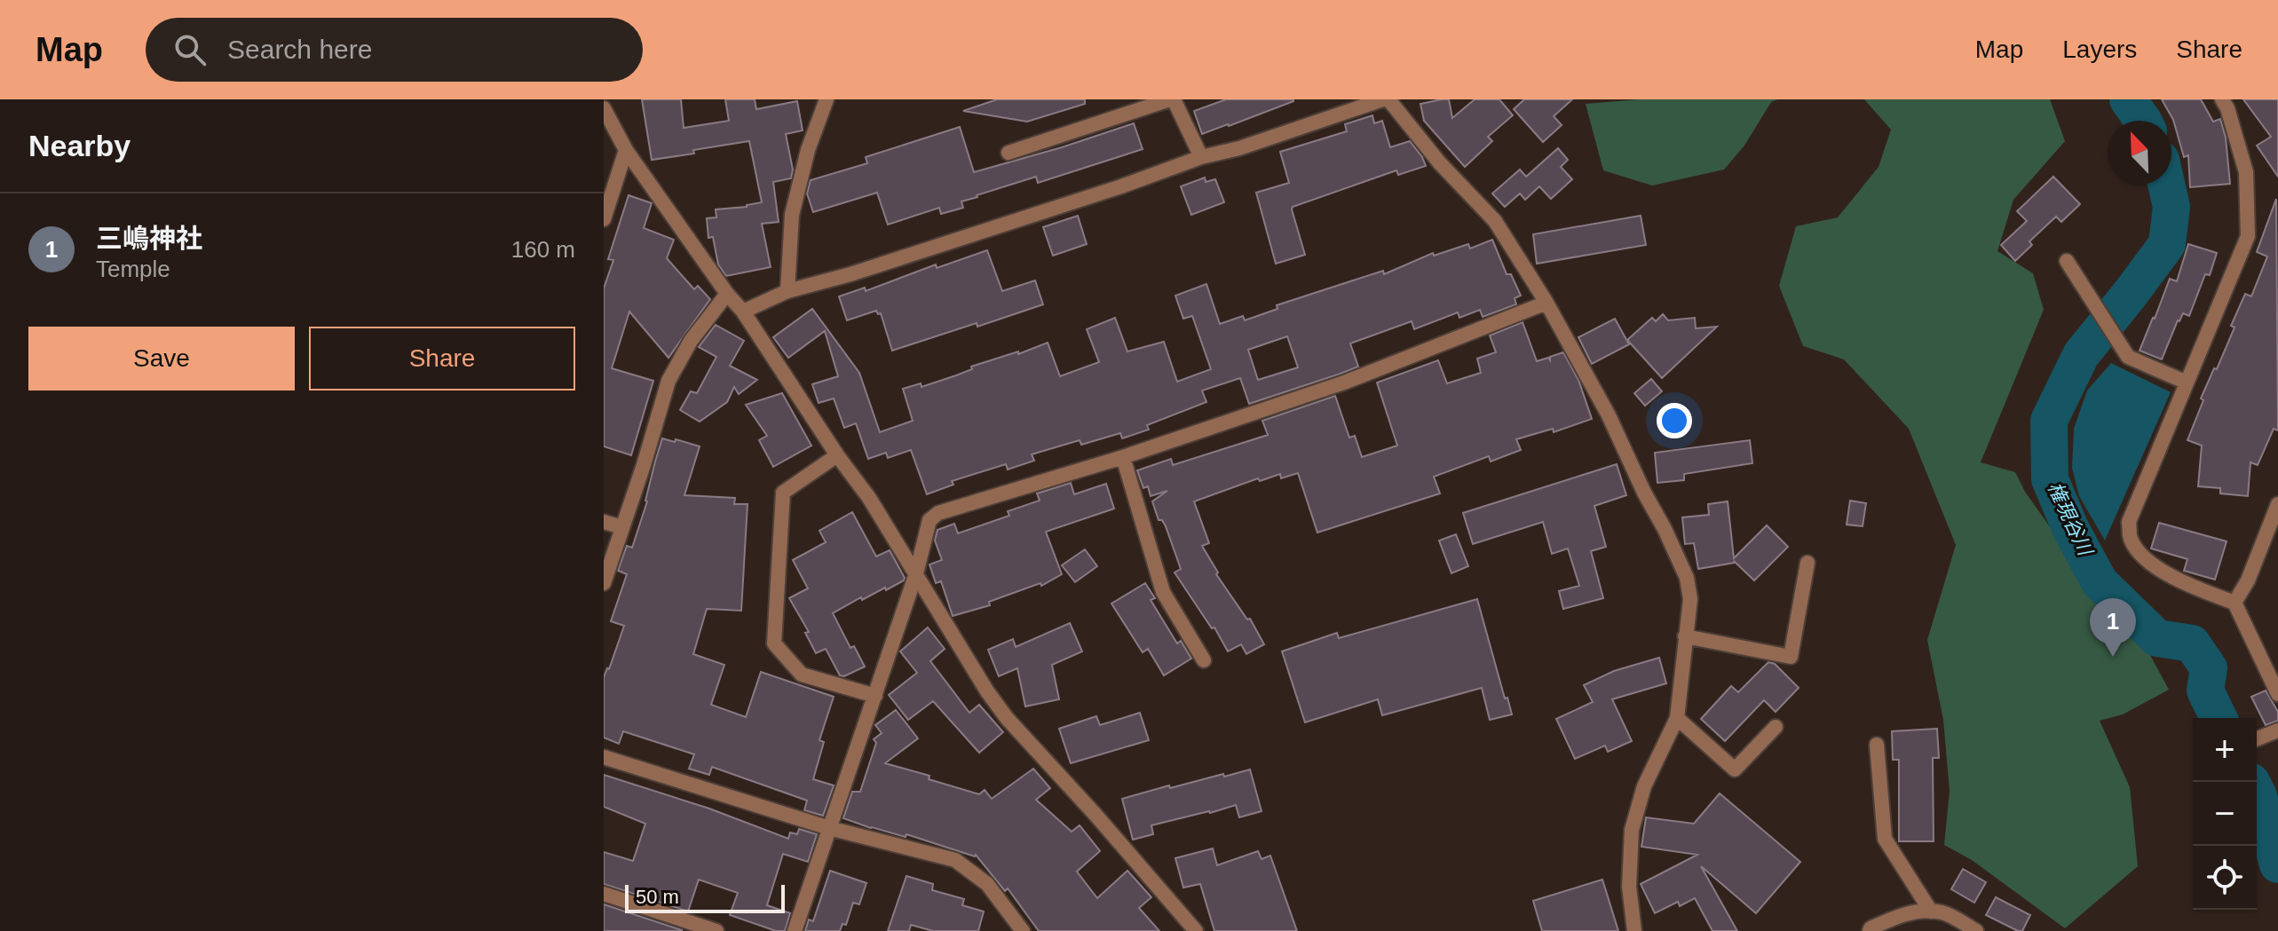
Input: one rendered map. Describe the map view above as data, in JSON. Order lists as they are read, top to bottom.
{
  "water": ["権現谷川"],
  "scale_bar": "50 m",
  "north": "top left",
  "page": {
    "header": "Map",
    "search": "Search here",
    "nav": ["Map", "Layers", "Share"],
    "heading": "Nearby",
    "list": [
      {
        "mark": "1",
        "name": "三嶋神社",
        "note": "Temple",
        "value": "160 m"
      }
    ],
    "buttons": ["Save", "Share"],
    "pins": "1",
    "map_buttons": ["+", "−"],
    "scale": "50 m"
  }
}
